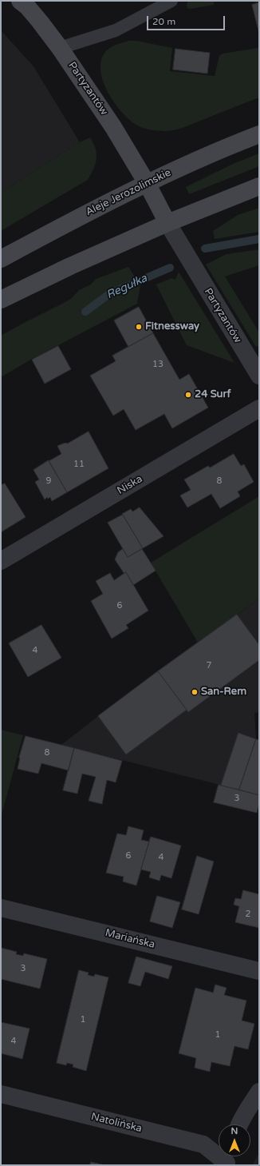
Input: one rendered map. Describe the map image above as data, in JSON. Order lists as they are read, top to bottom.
{
  "streets": {
    "main road": ["Partyzantów", "Aleje Jerozolimskie"],
    "street": ["Niska", "Mariańska", "Natolińska"]
  },
  "crossings": [
    ["Partyzantów", "Aleje Jerozolimskie"]
  ],
  "water": ["Regułka"],
  "places": ["Fitnessway", "24 Surf", "San-Rem"],
  "house_numbers": [
    "13",
    "11",
    "9",
    "8",
    "6",
    "4",
    "7",
    "8",
    "3",
    "6",
    "4",
    "2",
    "3",
    "1",
    "1",
    "4"
  ],
  "scale_bar": "20 m",
  "north": "top"
}
